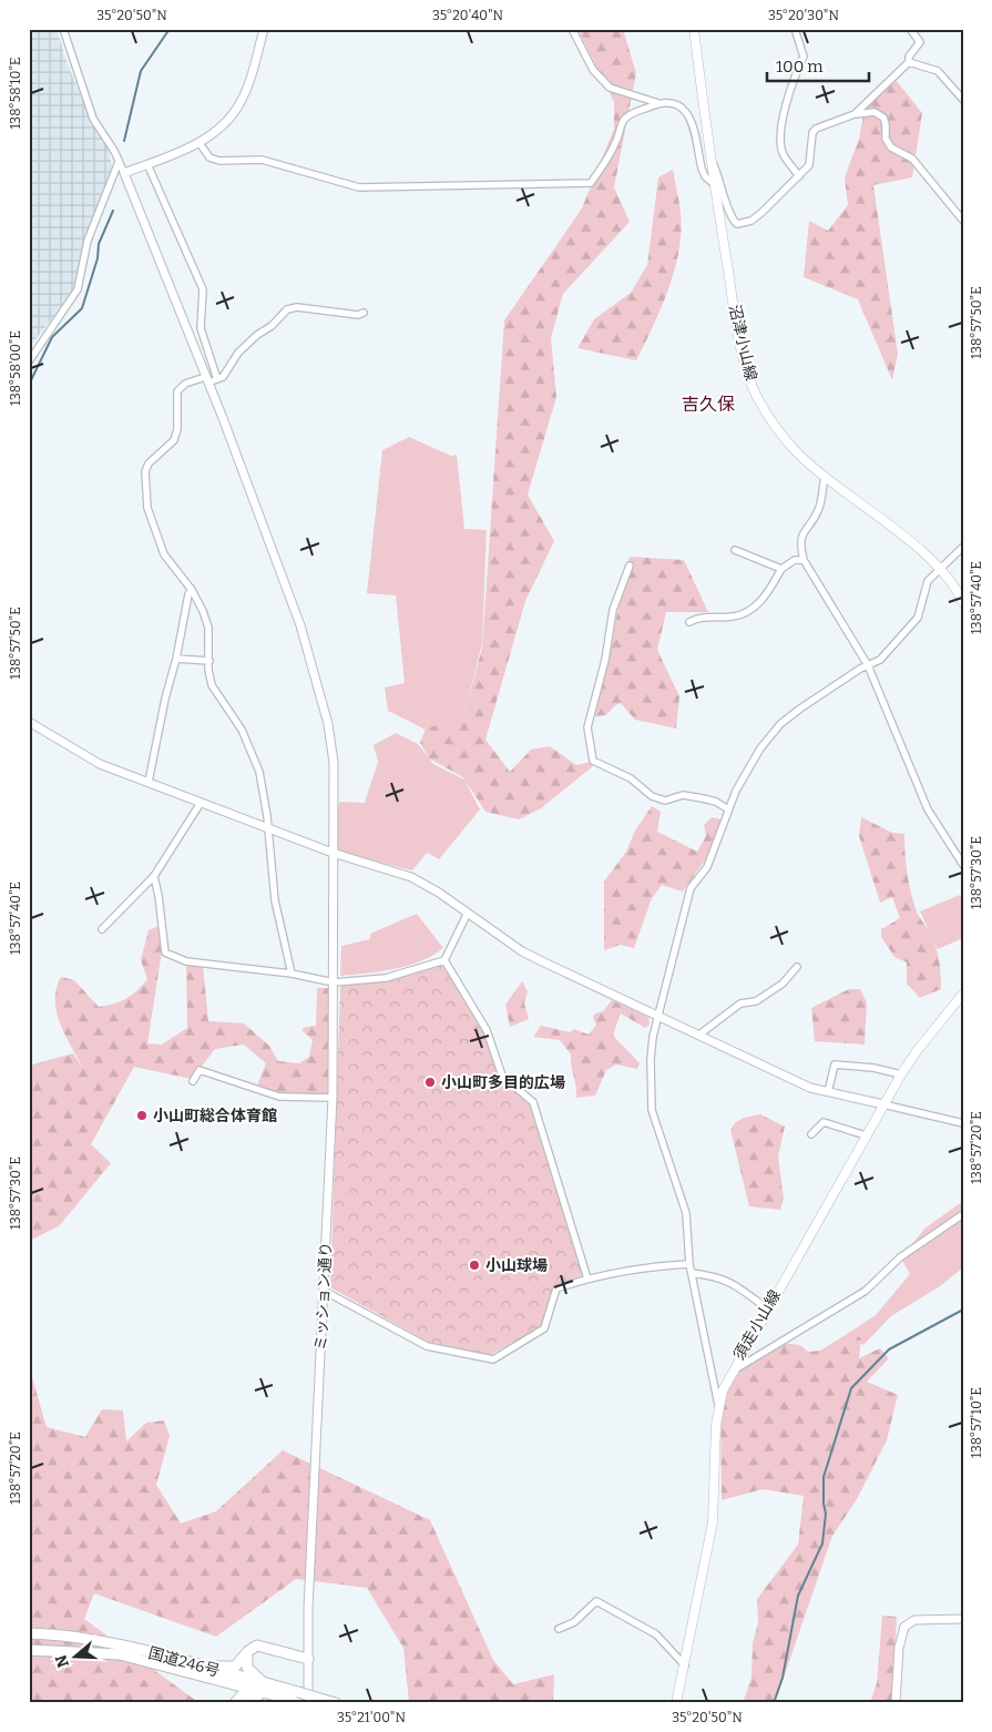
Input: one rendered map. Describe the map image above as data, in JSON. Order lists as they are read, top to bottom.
{
  "streets": {
    "highway": ["国道246号"],
    "main road": ["沼津小山線", "須走小山線"],
    "street": ["ミッション通り"]
  },
  "crossings": [
    ["ミッション通り", "国道246号"]
  ],
  "districts": ["吉久保"],
  "places": ["小山町多目的広場", "小山町総合体育館", "小山球場"],
  "scale_bar": "100 m",
  "north": "left",
  "coordinates": [
    "35°20'50\"N",
    "35°20'40\"N",
    "35°20'30\"N",
    "138°58'10\"E",
    "138°57'50\"E",
    "138°58'00\"E",
    "138°57'40\"E",
    "138°57'30\"E",
    "138°57'20\"E",
    "138°57'10\"E",
    "35°21'00\"N"
  ]
}
